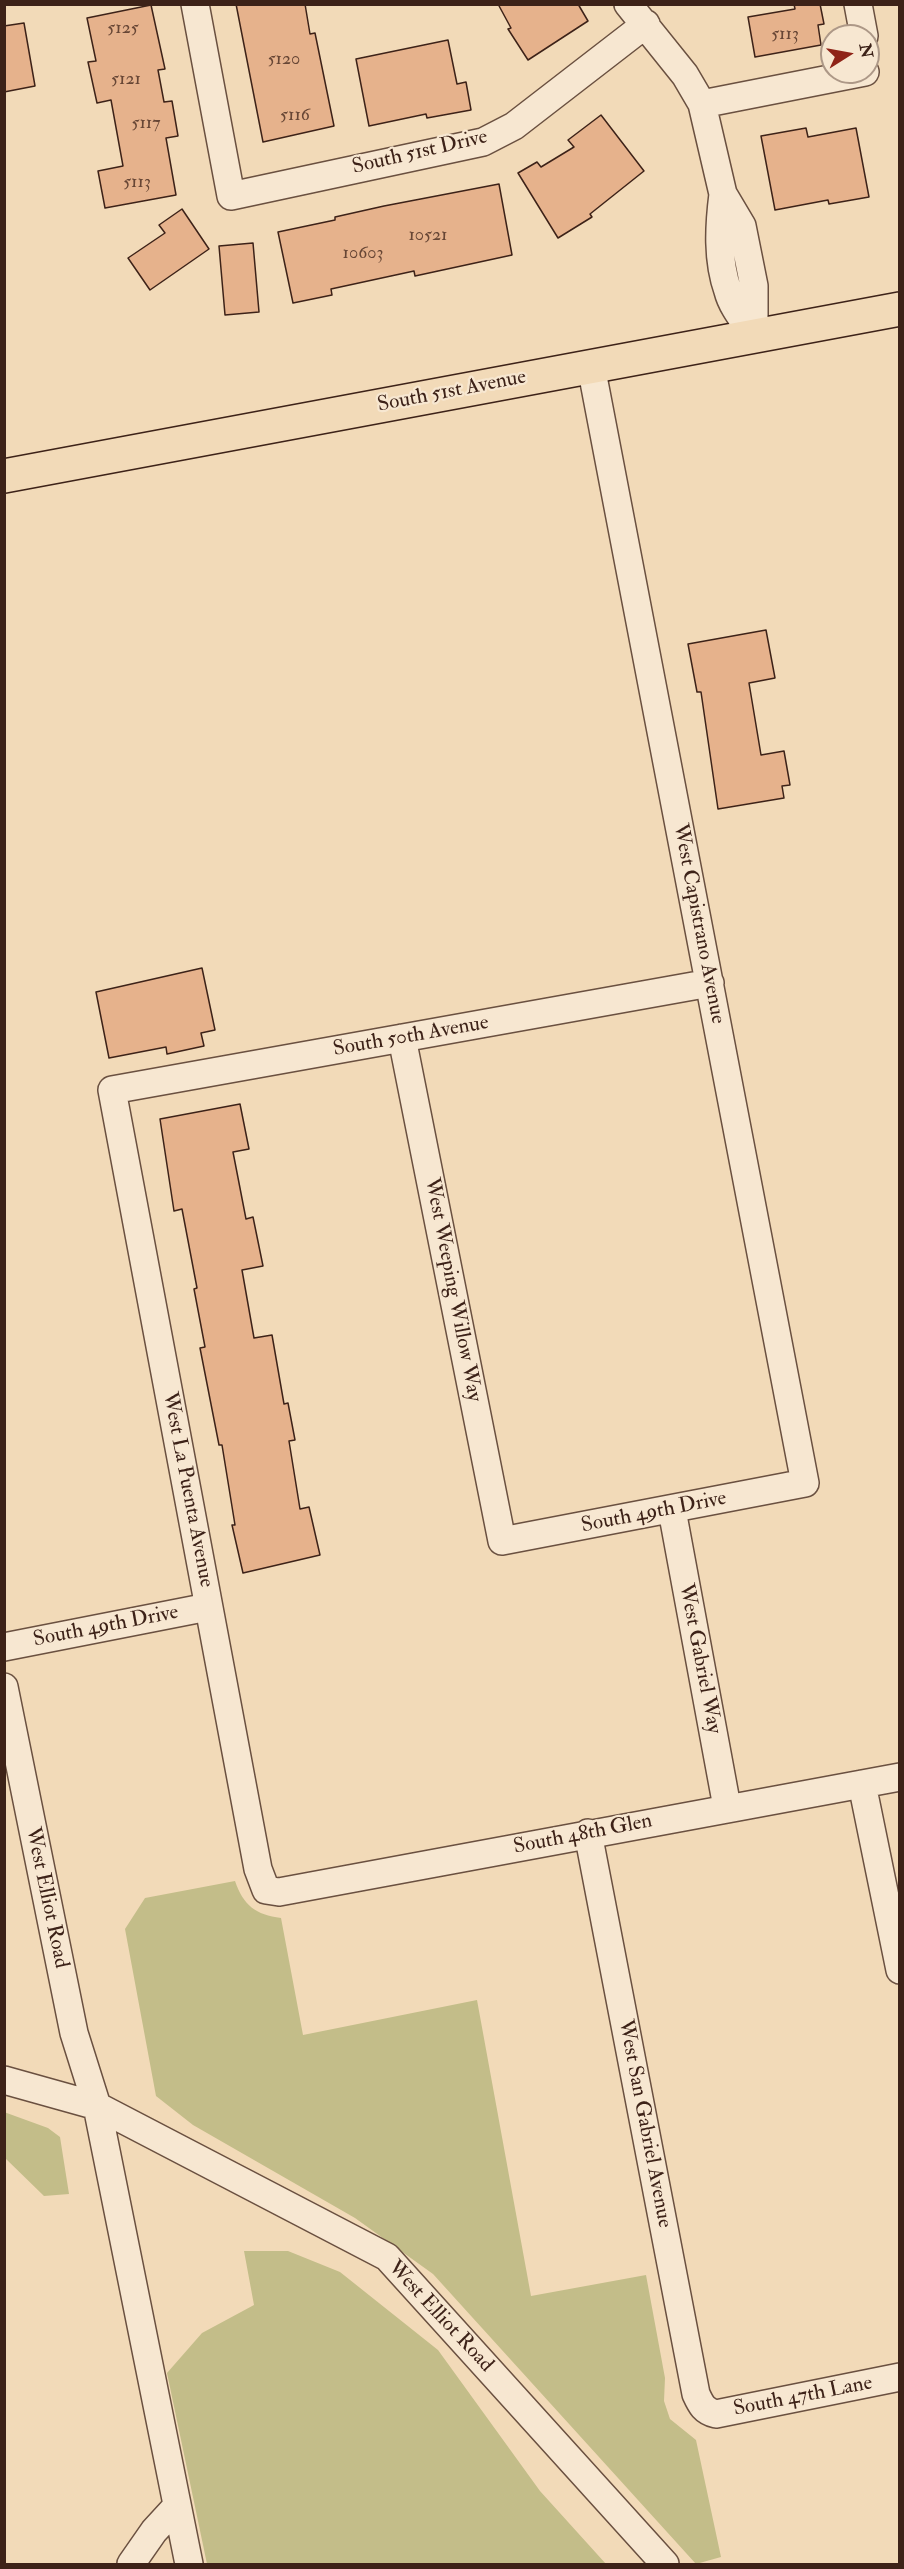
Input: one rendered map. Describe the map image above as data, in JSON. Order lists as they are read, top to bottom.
{
  "streets": {
    "main road": ["South 51st Avenue"],
    "street": [
      "South 51st Drive",
      "West Capistrano Avenue",
      "South 50th Avenue",
      "West Weeping Willow Way",
      "West La Puenta Avenue",
      "South 49th Drive",
      "West Gabriel Way",
      "South 48th Glen",
      "West Elliot Road",
      "West San Gabriel Avenue",
      "South 47th Lane"
    ]
  },
  "crossings": [
    ["South 51st Avenue", "West Capistrano Avenue"],
    ["West Capistrano Avenue", "South 50th Avenue"],
    ["West Capistrano Avenue", "South 49th Drive"],
    ["South 50th Avenue", "West Weeping Willow Way"],
    ["South 50th Avenue", "West La Puenta Avenue"],
    ["West Weeping Willow Way", "South 49th Drive"],
    ["West La Puenta Avenue", "South 49th Drive"],
    ["West La Puenta Avenue", "South 48th Glen"],
    ["South 49th Drive", "West Gabriel Way"],
    ["West Gabriel Way", "South 48th Glen"],
    ["South 48th Glen", "West San Gabriel Avenue"],
    ["West San Gabriel Avenue", "South 47th Lane"]
  ],
  "house_numbers": [
    "5125",
    "5113",
    "5120",
    "5121",
    "5116",
    "5117",
    "5113",
    "10521",
    "10603"
  ],
  "north": "right"
}
